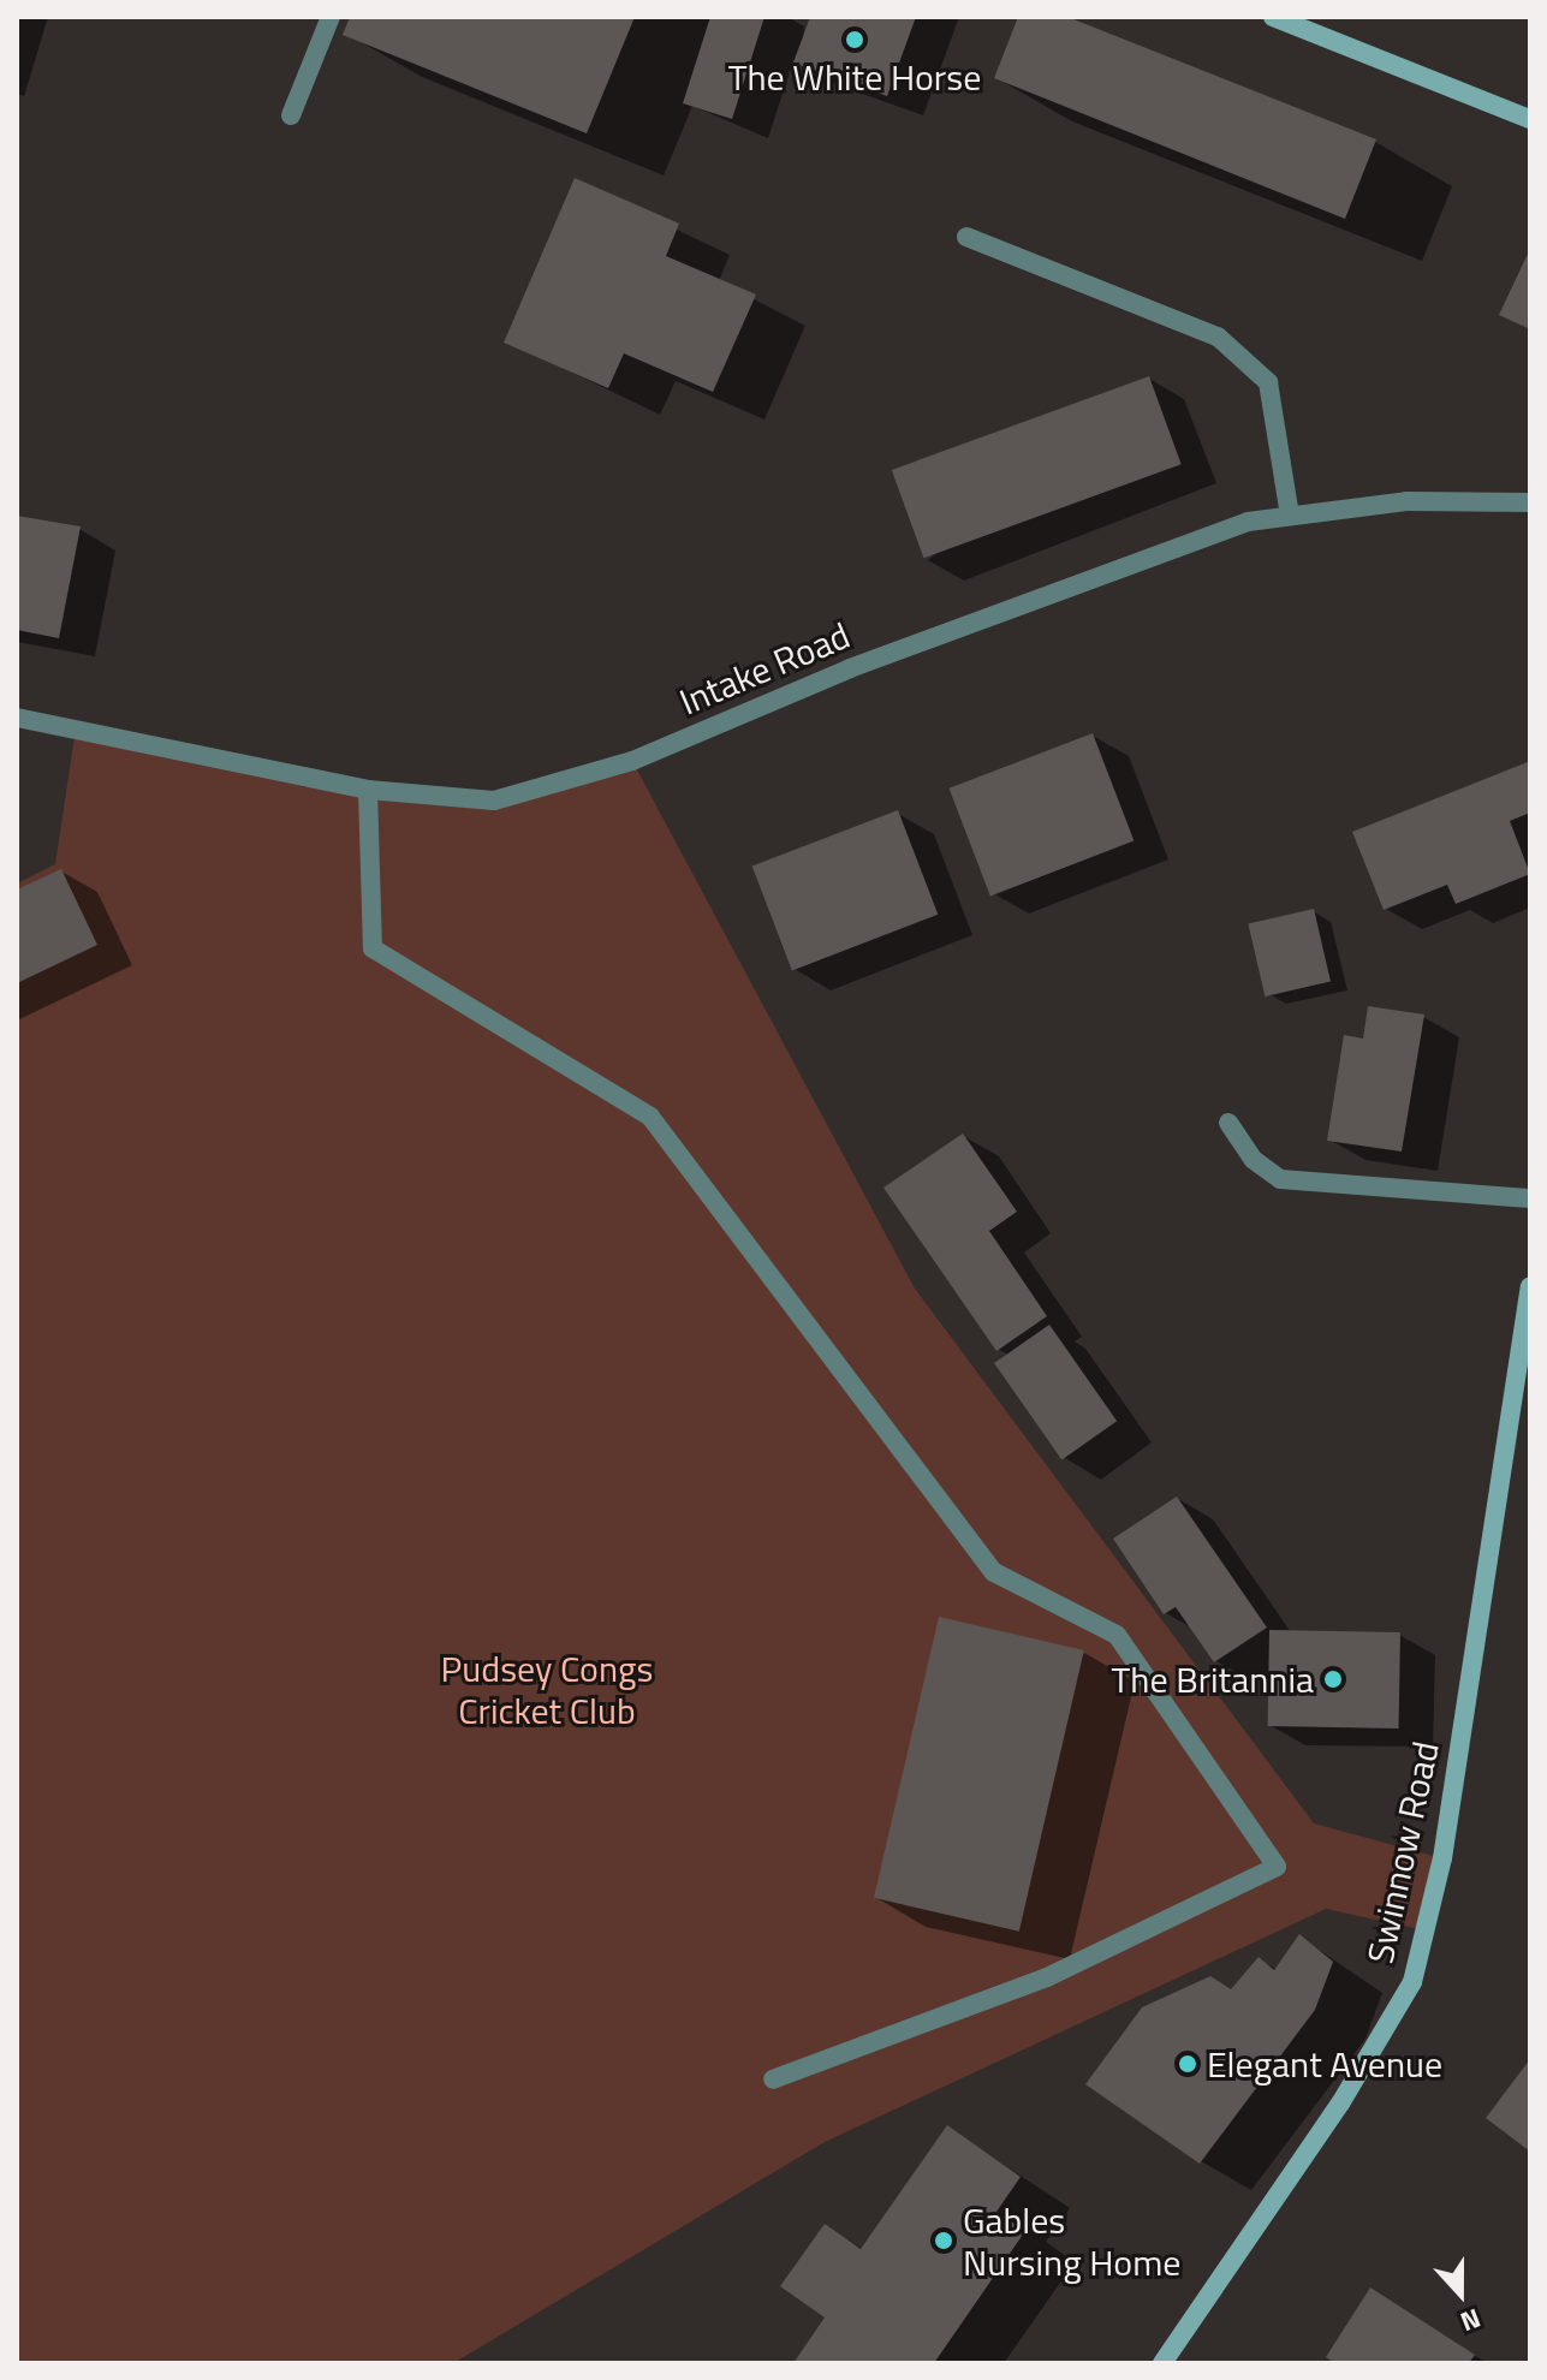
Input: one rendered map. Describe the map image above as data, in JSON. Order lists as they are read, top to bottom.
{
  "streets": {
    "street": ["Intake Road", "Swinnow Road"]
  },
  "parks": ["Pudsey Congs Cricket Club"],
  "places": [
    "The White Horse",
    "The Britannia",
    "Elegant Avenue",
    "Gables Nursing Home"
  ],
  "north": "bottom"
}
